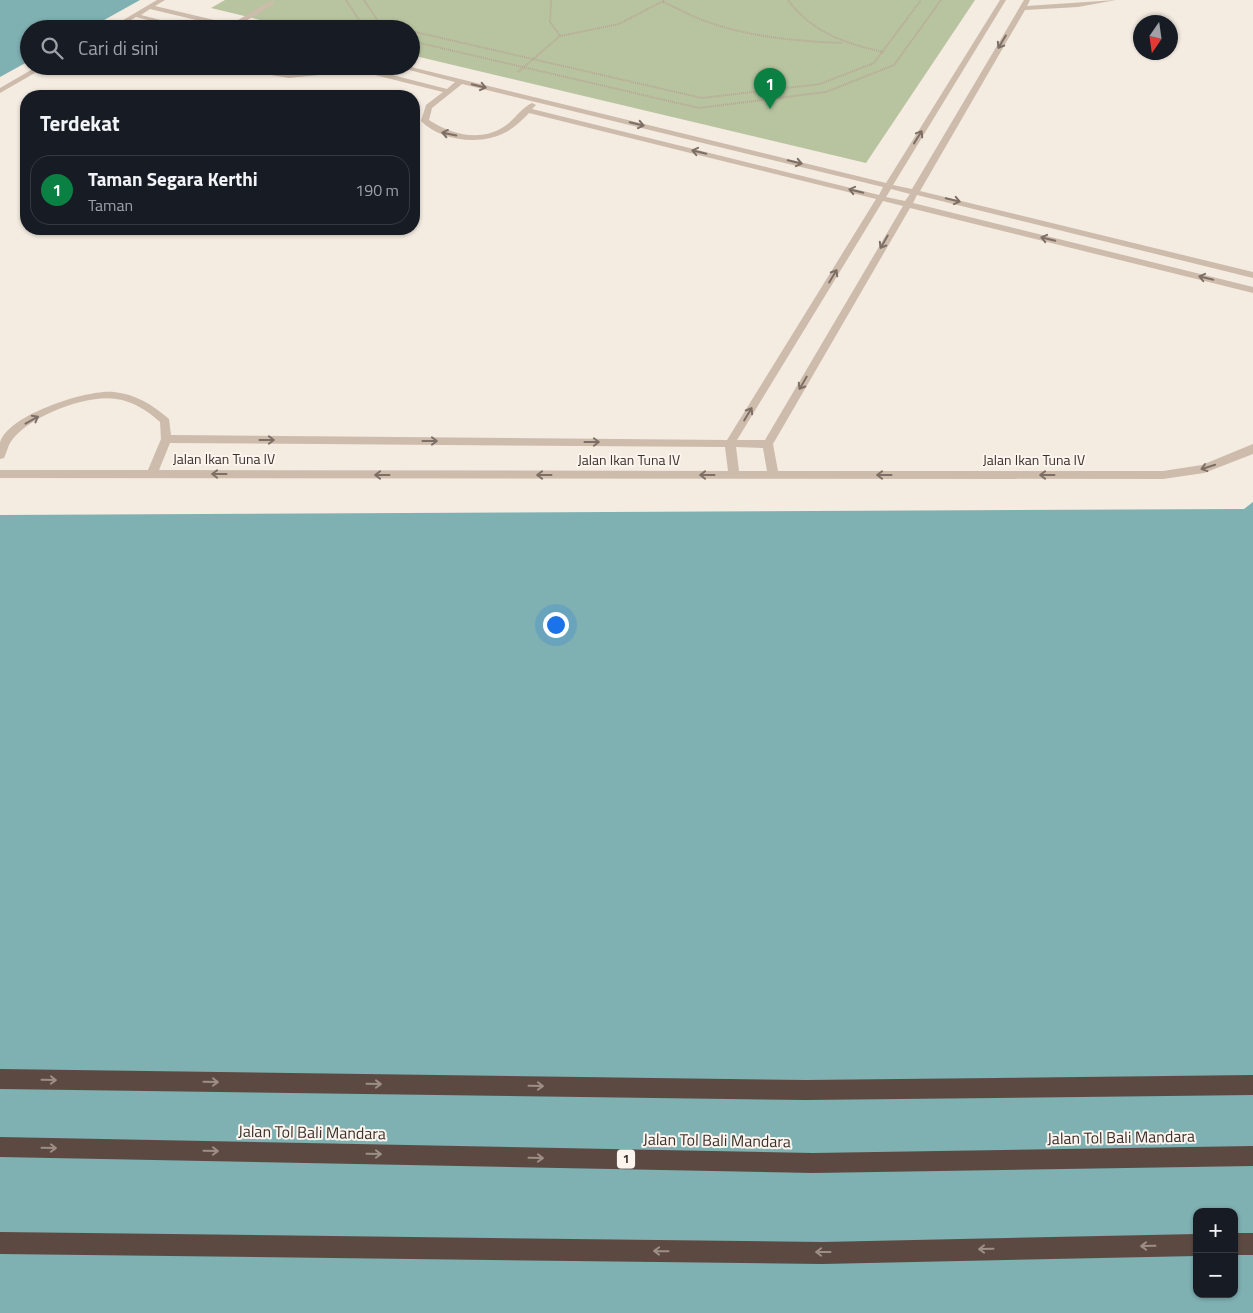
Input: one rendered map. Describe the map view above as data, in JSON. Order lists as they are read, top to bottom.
{
  "streets": {
    "highway": ["Jalan Tol Bali Mandara", "1"],
    "lane": ["Jalan Ikan Tuna IV"]
  },
  "north": "bottom",
  "page": {
    "search": "Cari di sini",
    "pins": "1",
    "heading": "Terdekat",
    "list": [
      {
        "mark": "1",
        "name": "Taman Segara Kerthi",
        "note": "Taman",
        "value": "190 m"
      }
    ],
    "map_buttons": ["+", "−"]
  }
}
